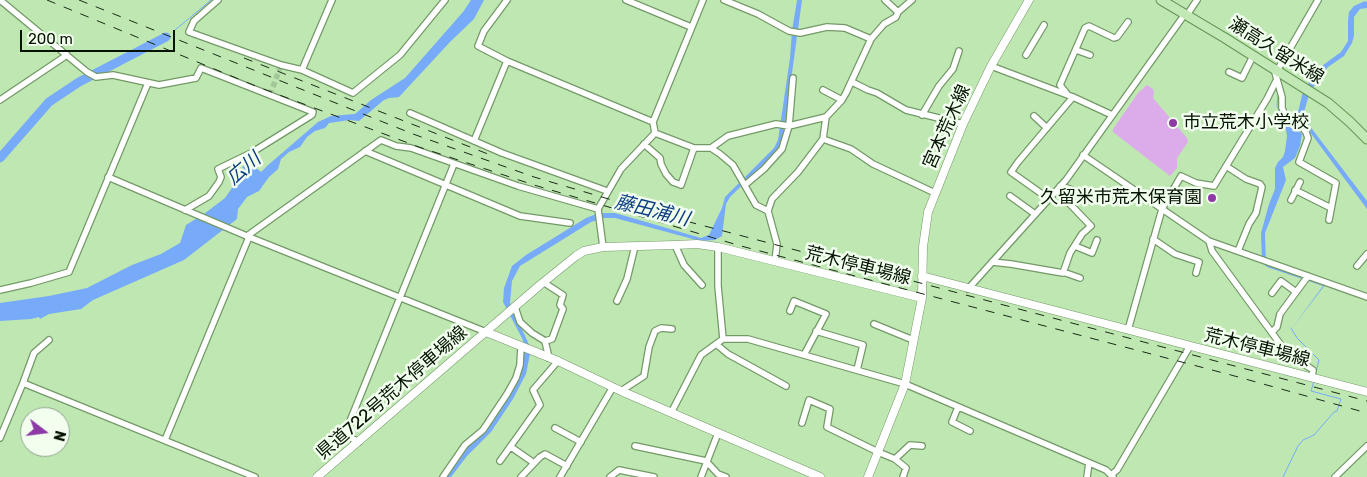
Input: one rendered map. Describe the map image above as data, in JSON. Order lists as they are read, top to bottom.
{
  "streets": {
    "main road": [
      "瀬高久留米線",
      "宮本荒木線",
      "荒木停車場線",
      "県道722号荒木停車場線"
    ]
  },
  "crossings": [
    ["宮本荒木線", "荒木停車場線"],
    ["荒木停車場線", "県道722号荒木停車場線"]
  ],
  "water": ["広川", "藤田浦川"],
  "places": ["市立荒木小学校", "久留米市荒木保育園"],
  "scale_bar": "200 m",
  "north": "right"
}
